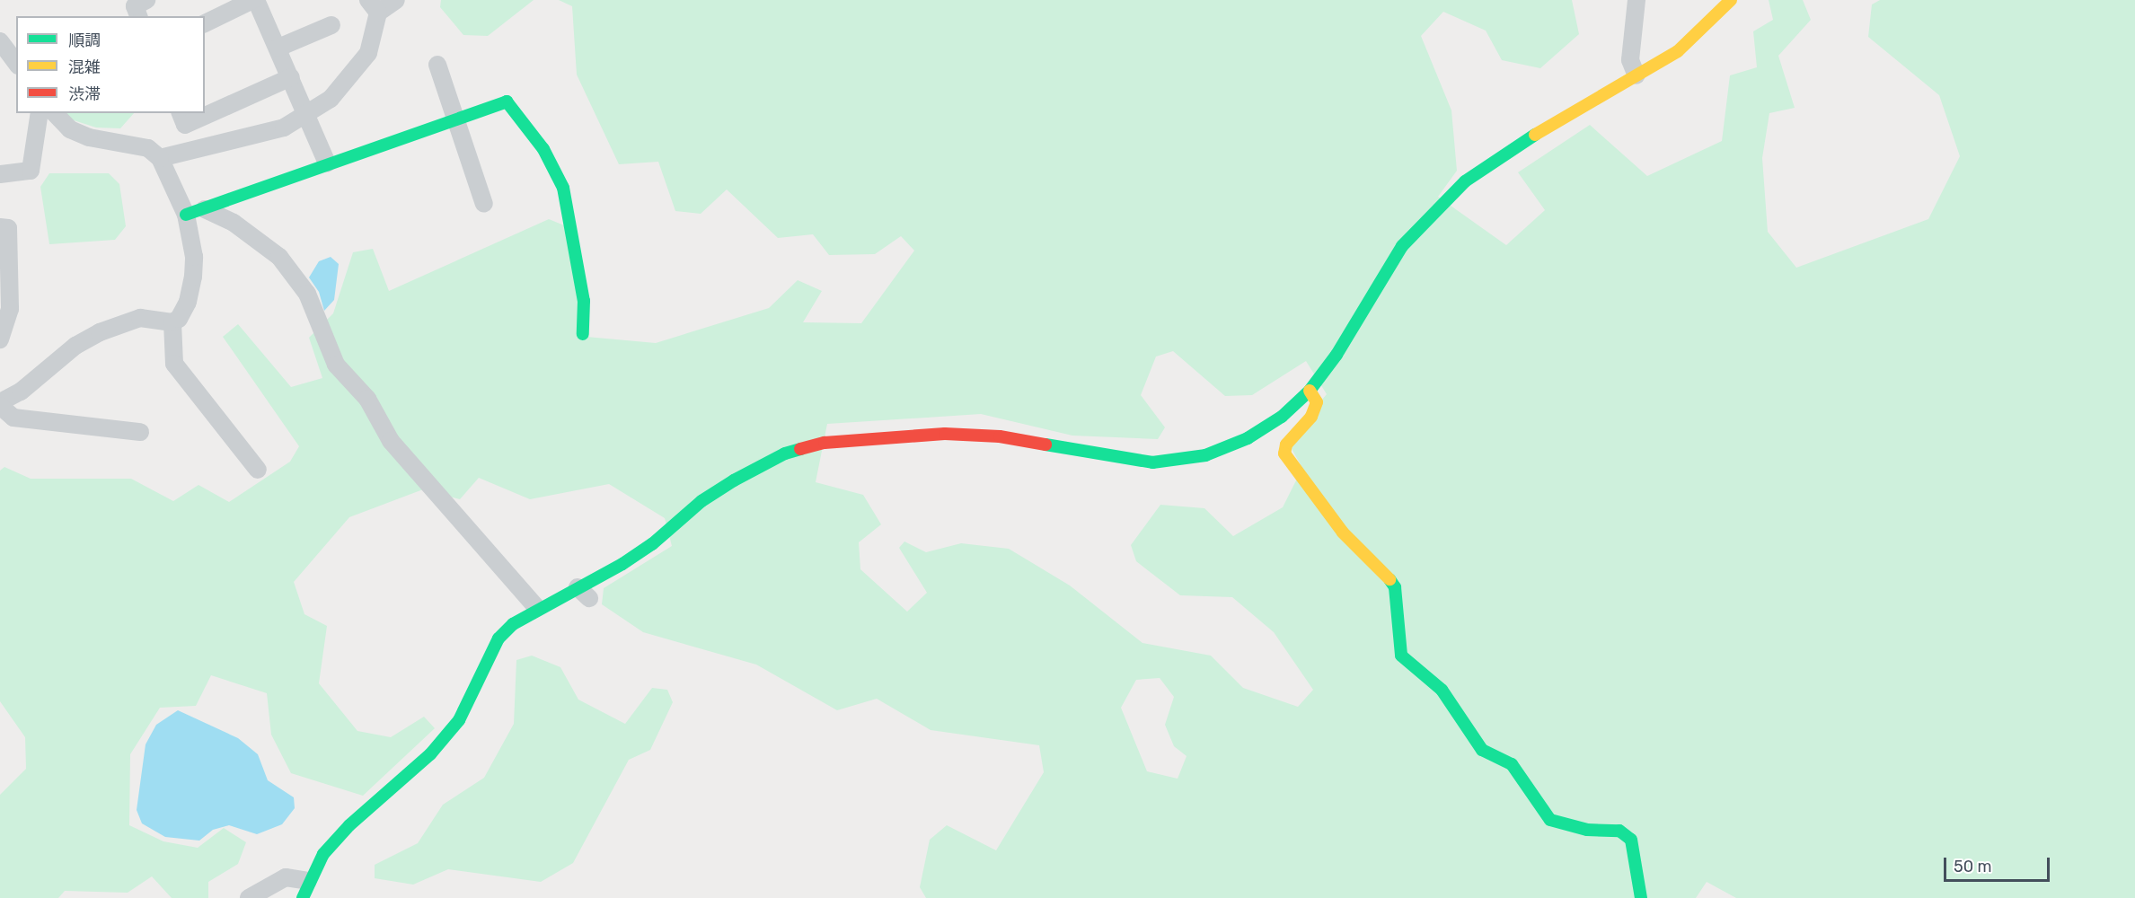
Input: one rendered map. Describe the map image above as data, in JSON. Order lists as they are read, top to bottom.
{
  "legend": ["順調", "混雑", "渋滞"],
  "scale_bar": "50 m"
}
